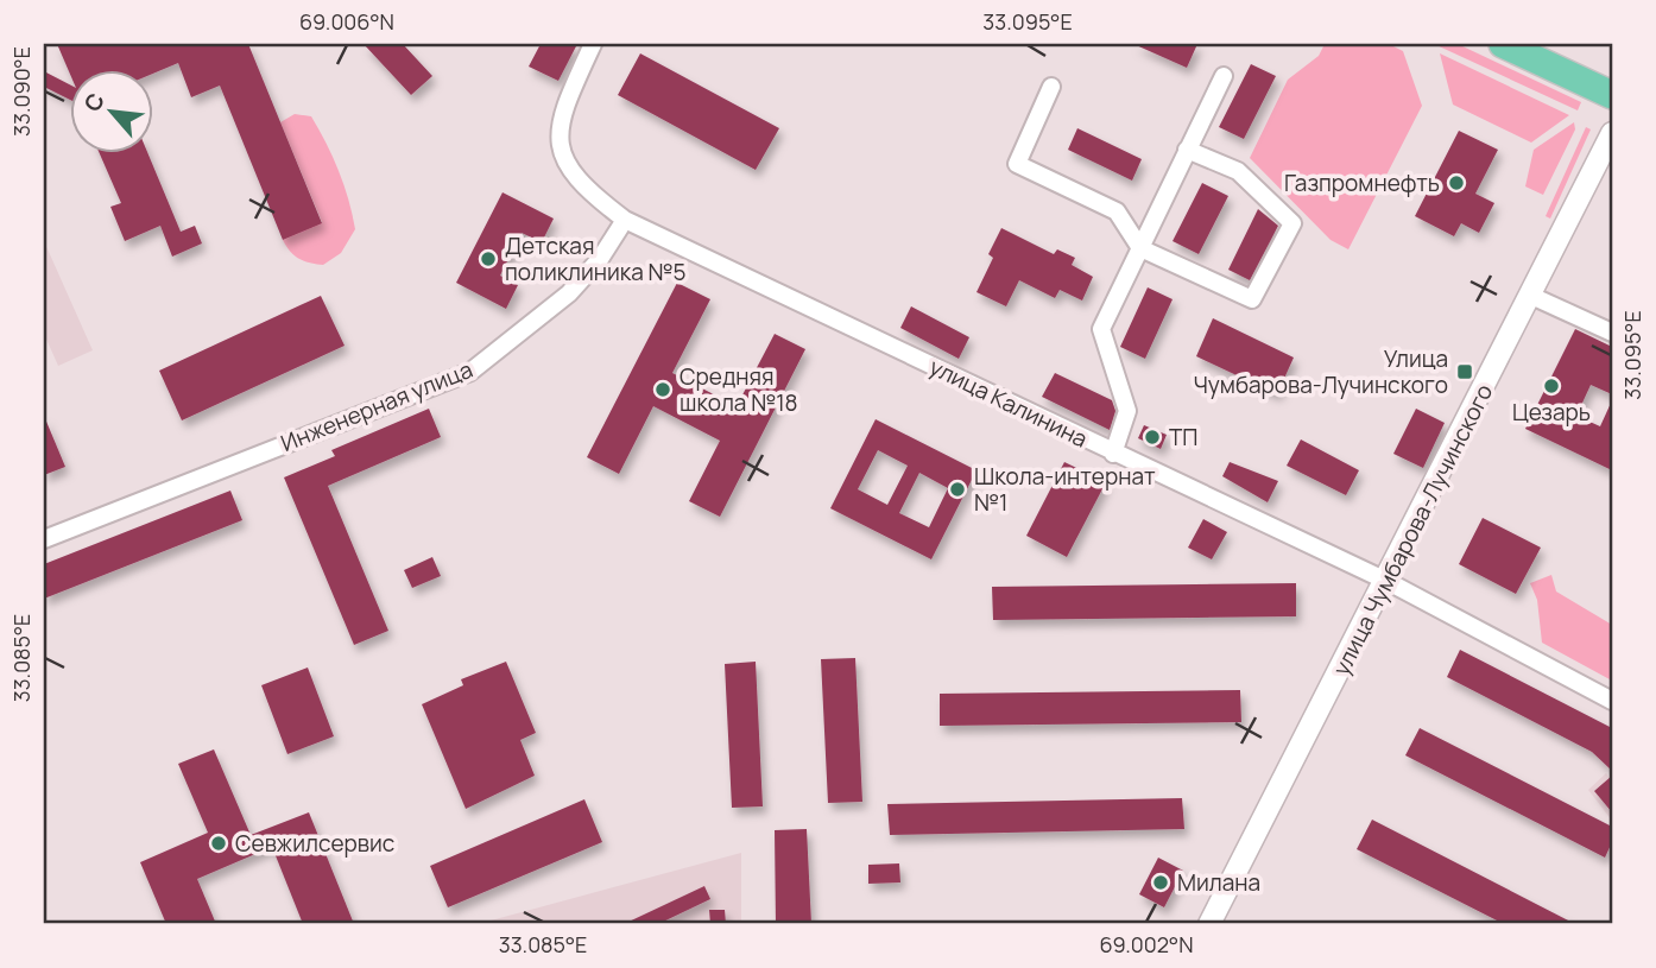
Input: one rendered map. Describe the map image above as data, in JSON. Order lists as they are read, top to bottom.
{
  "streets": {
    "street": ["улица Калинина", "Инженерная улица", "улица Чумбарова-Лучинского"]
  },
  "crossings": [
    ["улица Калинина", "Инженерная улица"],
    ["улица Калинина", "улица Чумбарова-Лучинского"]
  ],
  "places": {
    "other": [
      "Газпромнефть",
      "Детская поликлиника №5",
      "Цезарь",
      "Средняя школа №18",
      "ТП",
      "Школа-интернат №1",
      "Севжилсервис",
      "Милана"
    ],
    "transit": ["Улица Чумбарова-Лучинского"]
  },
  "north": "top left",
  "coordinates": [
    "69.006°N",
    "33.095°E",
    "33.090°E",
    "33.085°E",
    "69.002°N"
  ]
}
